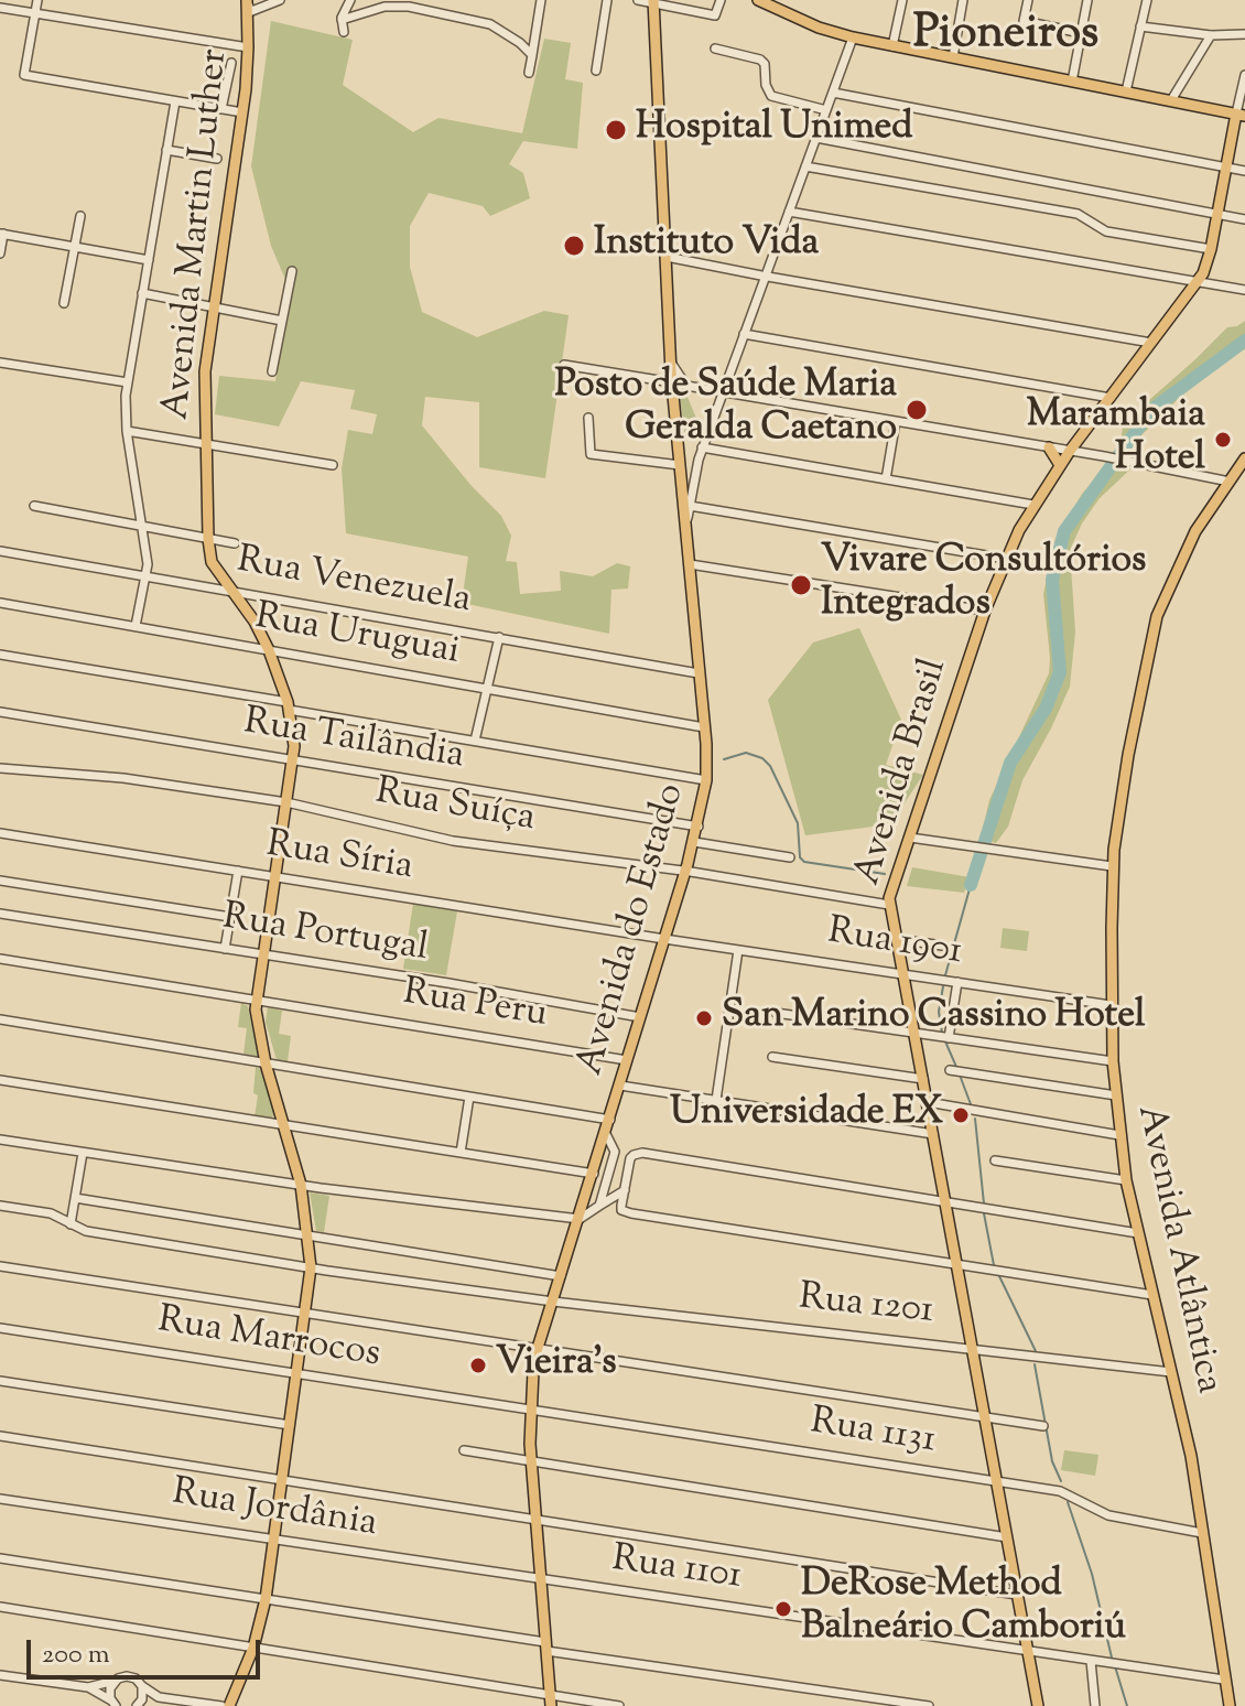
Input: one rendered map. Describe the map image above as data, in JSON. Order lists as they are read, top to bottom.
{
  "streets": {
    "main road": [
      "Avenida Martin Luther",
      "Avenida Brasil",
      "Avenida do Estado",
      "Avenida Atlântica"
    ],
    "street": [
      "Rua Venezuela",
      "Rua Uruguai",
      "Rua Tailândia",
      "Rua Suíça",
      "Rua Síria",
      "Rua Portugal",
      "Rua 1901",
      "Rua Peru",
      "Rua 1201",
      "Rua Marrocos",
      "Rua 1131",
      "Rua Jordânia",
      "Rua 1101"
    ]
  },
  "crossings": [
    ["Avenida Martin Luther", "Rua Venezuela"],
    ["Avenida Martin Luther", "Rua Uruguai"],
    ["Avenida Martin Luther", "Rua Tailândia"],
    ["Avenida Martin Luther", "Rua Suíça"],
    ["Avenida Martin Luther", "Rua Síria"],
    ["Avenida Martin Luther", "Rua Portugal"],
    ["Avenida Martin Luther", "Rua Peru"],
    ["Avenida Martin Luther", "Rua 1201"],
    ["Avenida Martin Luther", "Rua Marrocos"],
    ["Avenida Martin Luther", "Rua Jordânia"],
    ["Rua Venezuela", "Avenida do Estado"],
    ["Rua Uruguai", "Avenida do Estado"],
    ["Rua Tailândia", "Avenida do Estado"],
    ["Avenida Brasil", "Rua Suíça"],
    ["Avenida Brasil", "Rua 1901"],
    ["Avenida Brasil", "Rua 1201"],
    ["Avenida Brasil", "Rua 1131"],
    ["Avenida Brasil", "Rua 1101"],
    ["Rua Suíça", "Avenida do Estado"],
    ["Rua Síria", "Avenida do Estado"],
    ["Rua Síria", "Rua 1901"],
    ["Avenida do Estado", "Rua Portugal"],
    ["Avenida do Estado", "Rua 1901"],
    ["Avenida do Estado", "Rua Peru"],
    ["Avenida do Estado", "Rua 1201"],
    ["Avenida do Estado", "Rua Marrocos"],
    ["Avenida do Estado", "Rua 1131"],
    ["Avenida do Estado", "Rua Jordânia"],
    ["Avenida do Estado", "Rua 1101"],
    ["Rua 1901", "Avenida Atlântica"],
    ["Avenida Atlântica", "Rua 1201"],
    ["Avenida Atlântica", "Rua 1131"],
    ["Avenida Atlântica", "Rua 1101"],
    ["Rua Marrocos", "Rua 1131"],
    ["Rua Jordânia", "Rua 1101"]
  ],
  "districts": ["Pioneiros"],
  "places": [
    "Hospital Unimed",
    "Instituto Vida",
    "Posto de Saúde Maria Geralda Caetano",
    "Marambaia Hotel",
    "Vivare Consultórios Integrados",
    "San Marino Cassino Hotel",
    "Universidade EX",
    "Vieira's",
    "DeRose Method Balneário Camboriú"
  ],
  "scale_bar": "200 m"
}
